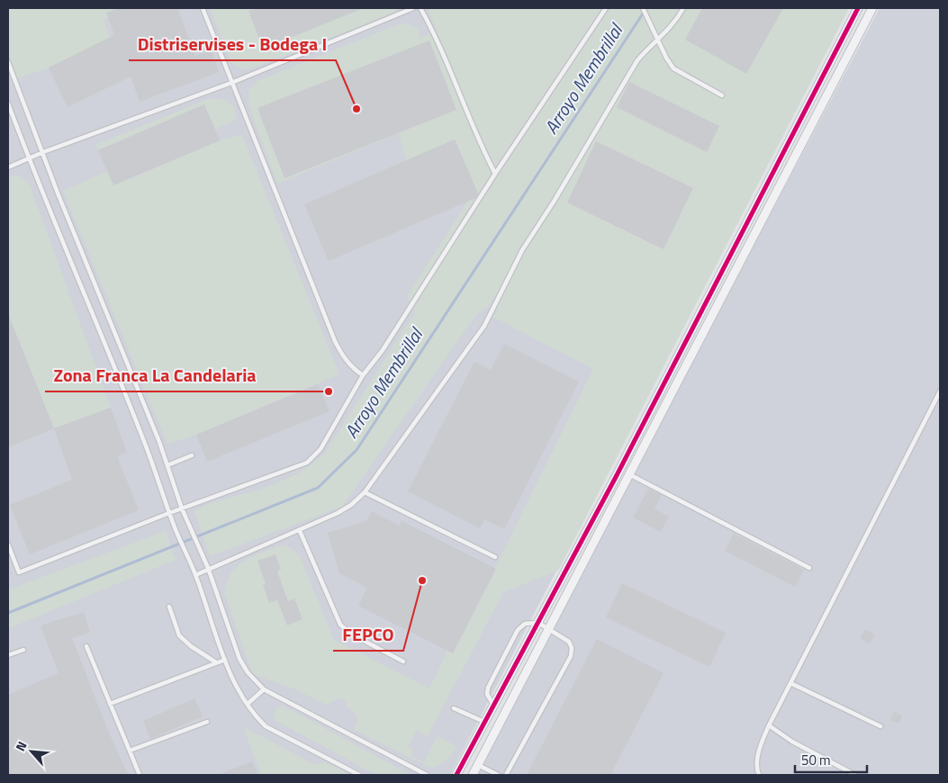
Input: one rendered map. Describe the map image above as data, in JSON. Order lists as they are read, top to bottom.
{
  "water": ["Arroyo Membrillal"],
  "places": ["Distriservises - Bodega I", "Zona Franca La Candelaria", "FEPCO"],
  "scale_bar": "50 m",
  "north": "top left"
}
